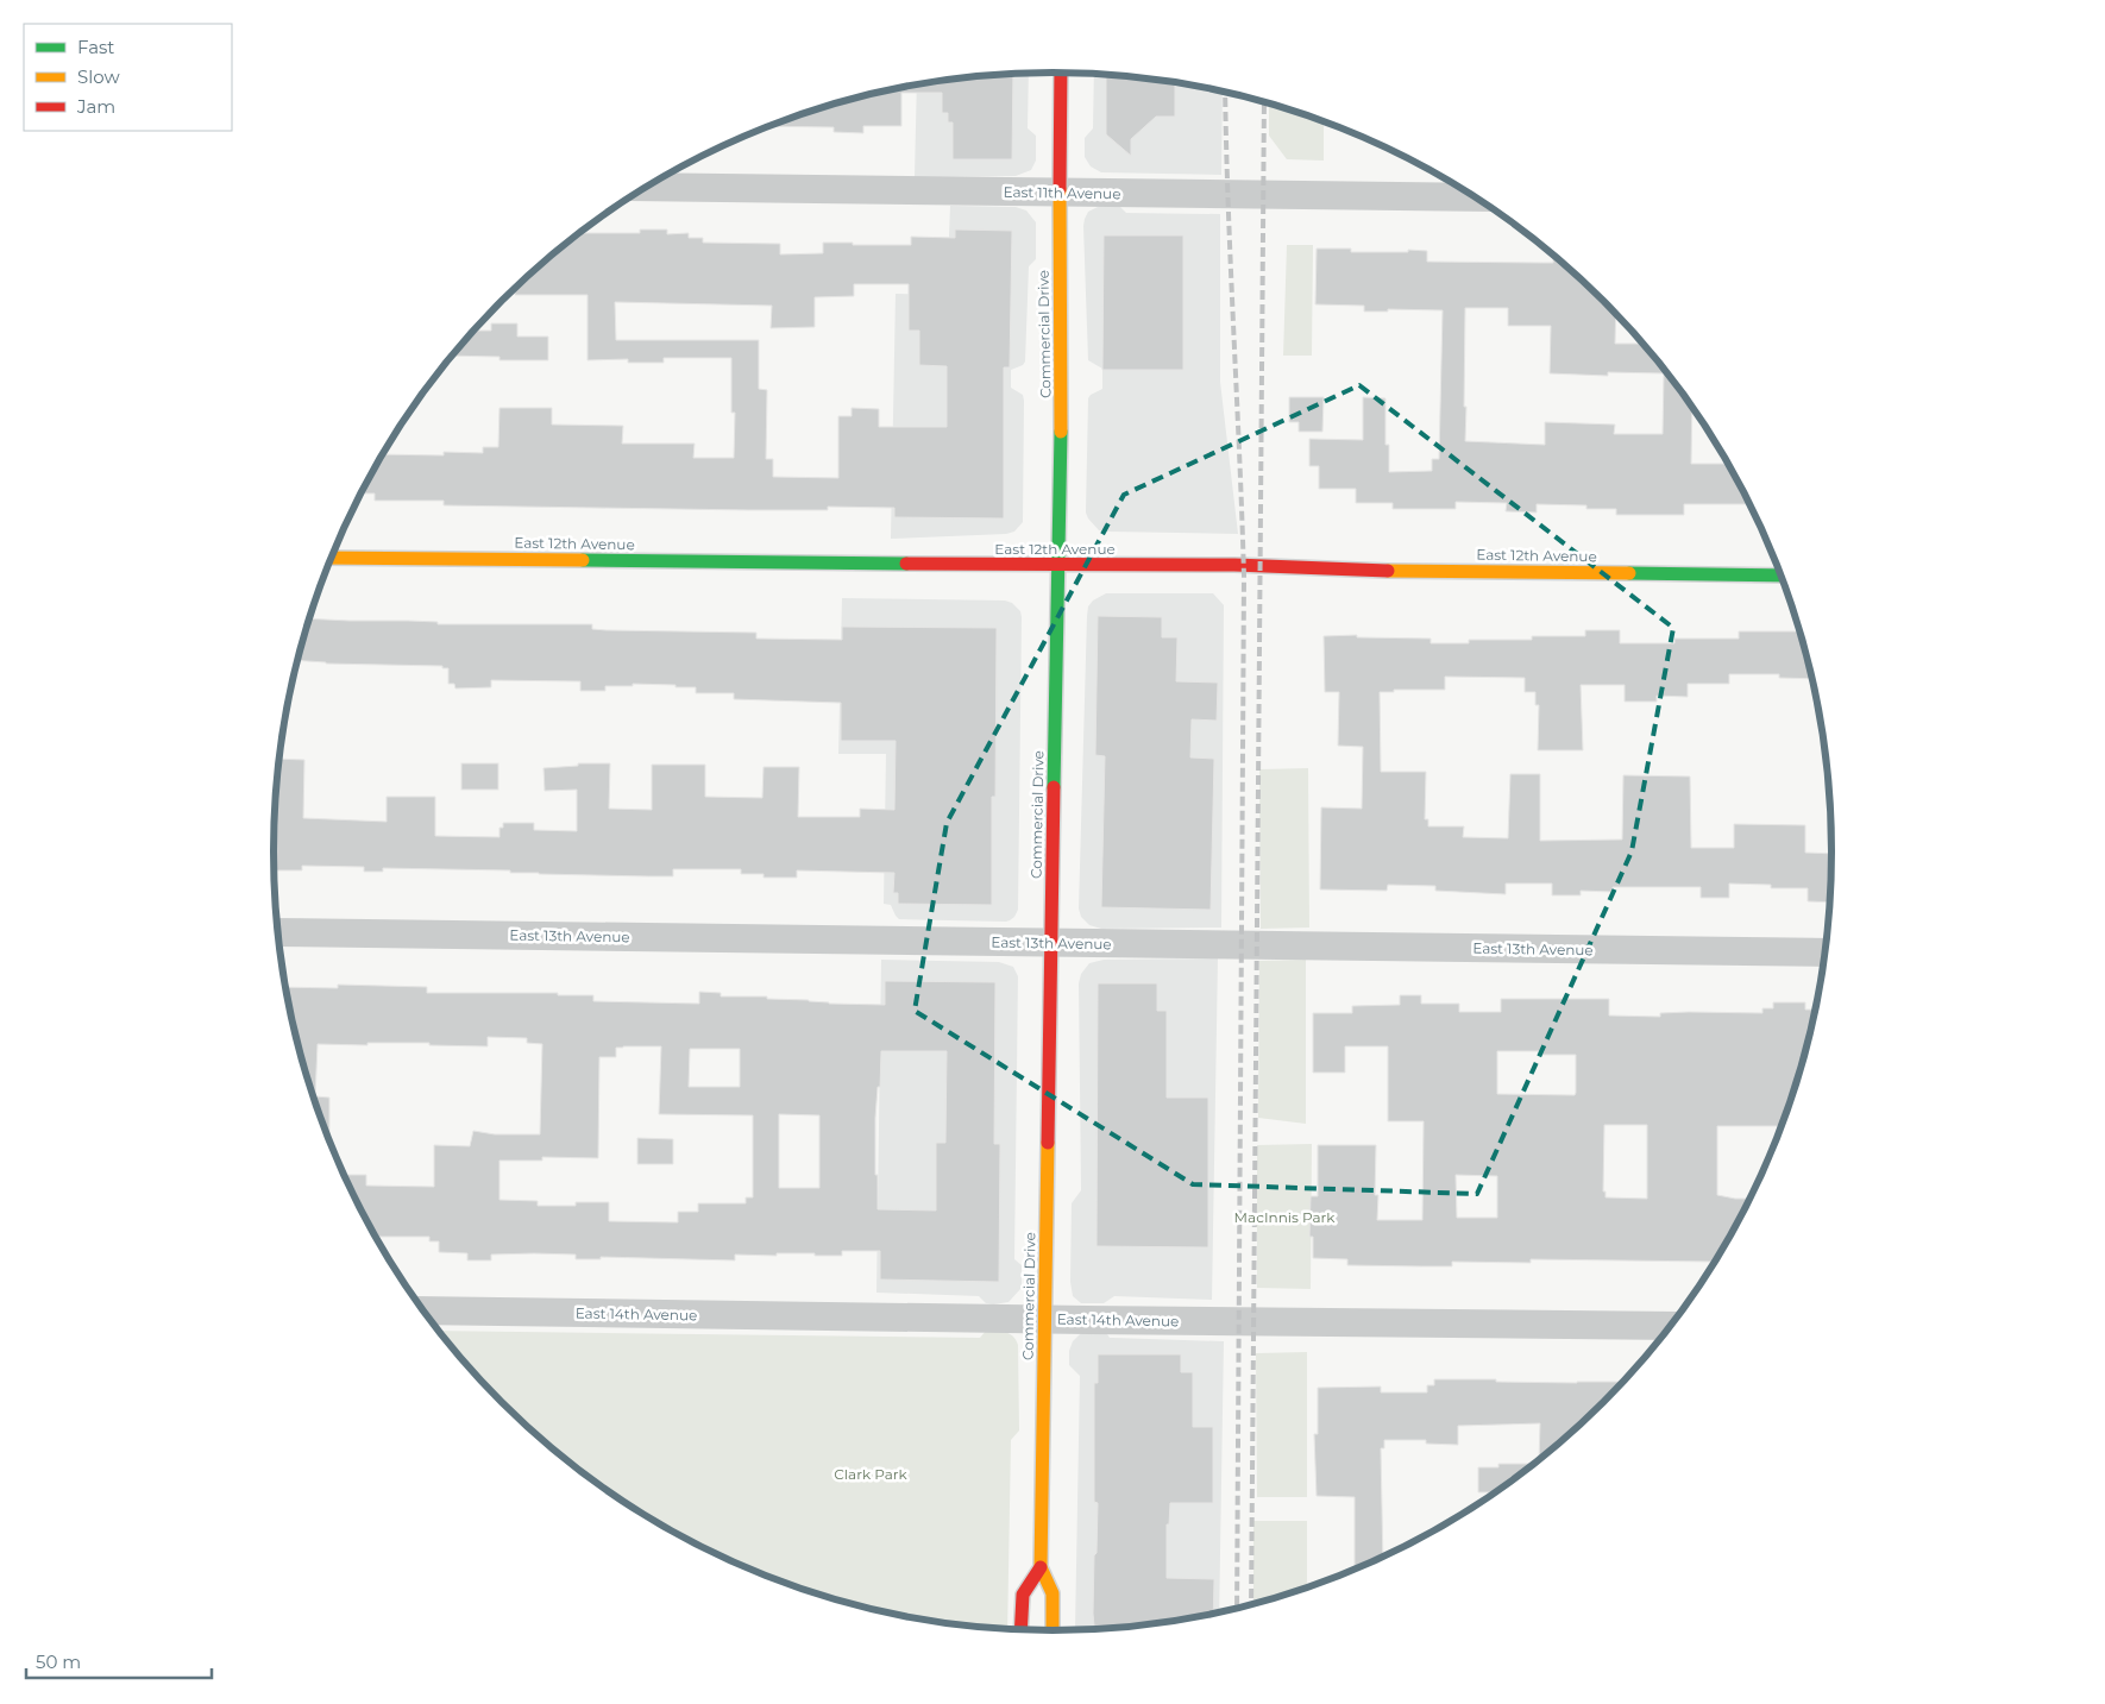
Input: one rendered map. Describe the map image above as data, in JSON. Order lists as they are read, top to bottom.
{
  "streets": {
    "street": [
      "East 11th Avenue",
      "Commercial Drive",
      "East 12th Avenue",
      "East 13th Avenue",
      "East 14th Avenue"
    ]
  },
  "crossings": [
    ["East 11th Avenue", "Commercial Drive"],
    ["Commercial Drive", "East 12th Avenue"],
    ["Commercial Drive", "East 13th Avenue"],
    ["Commercial Drive", "East 14th Avenue"]
  ],
  "parks": ["MacInnis Park", "Clark Park"],
  "legend": ["Fast", "Slow", "Jam"],
  "scale_bar": "50 m"
}
